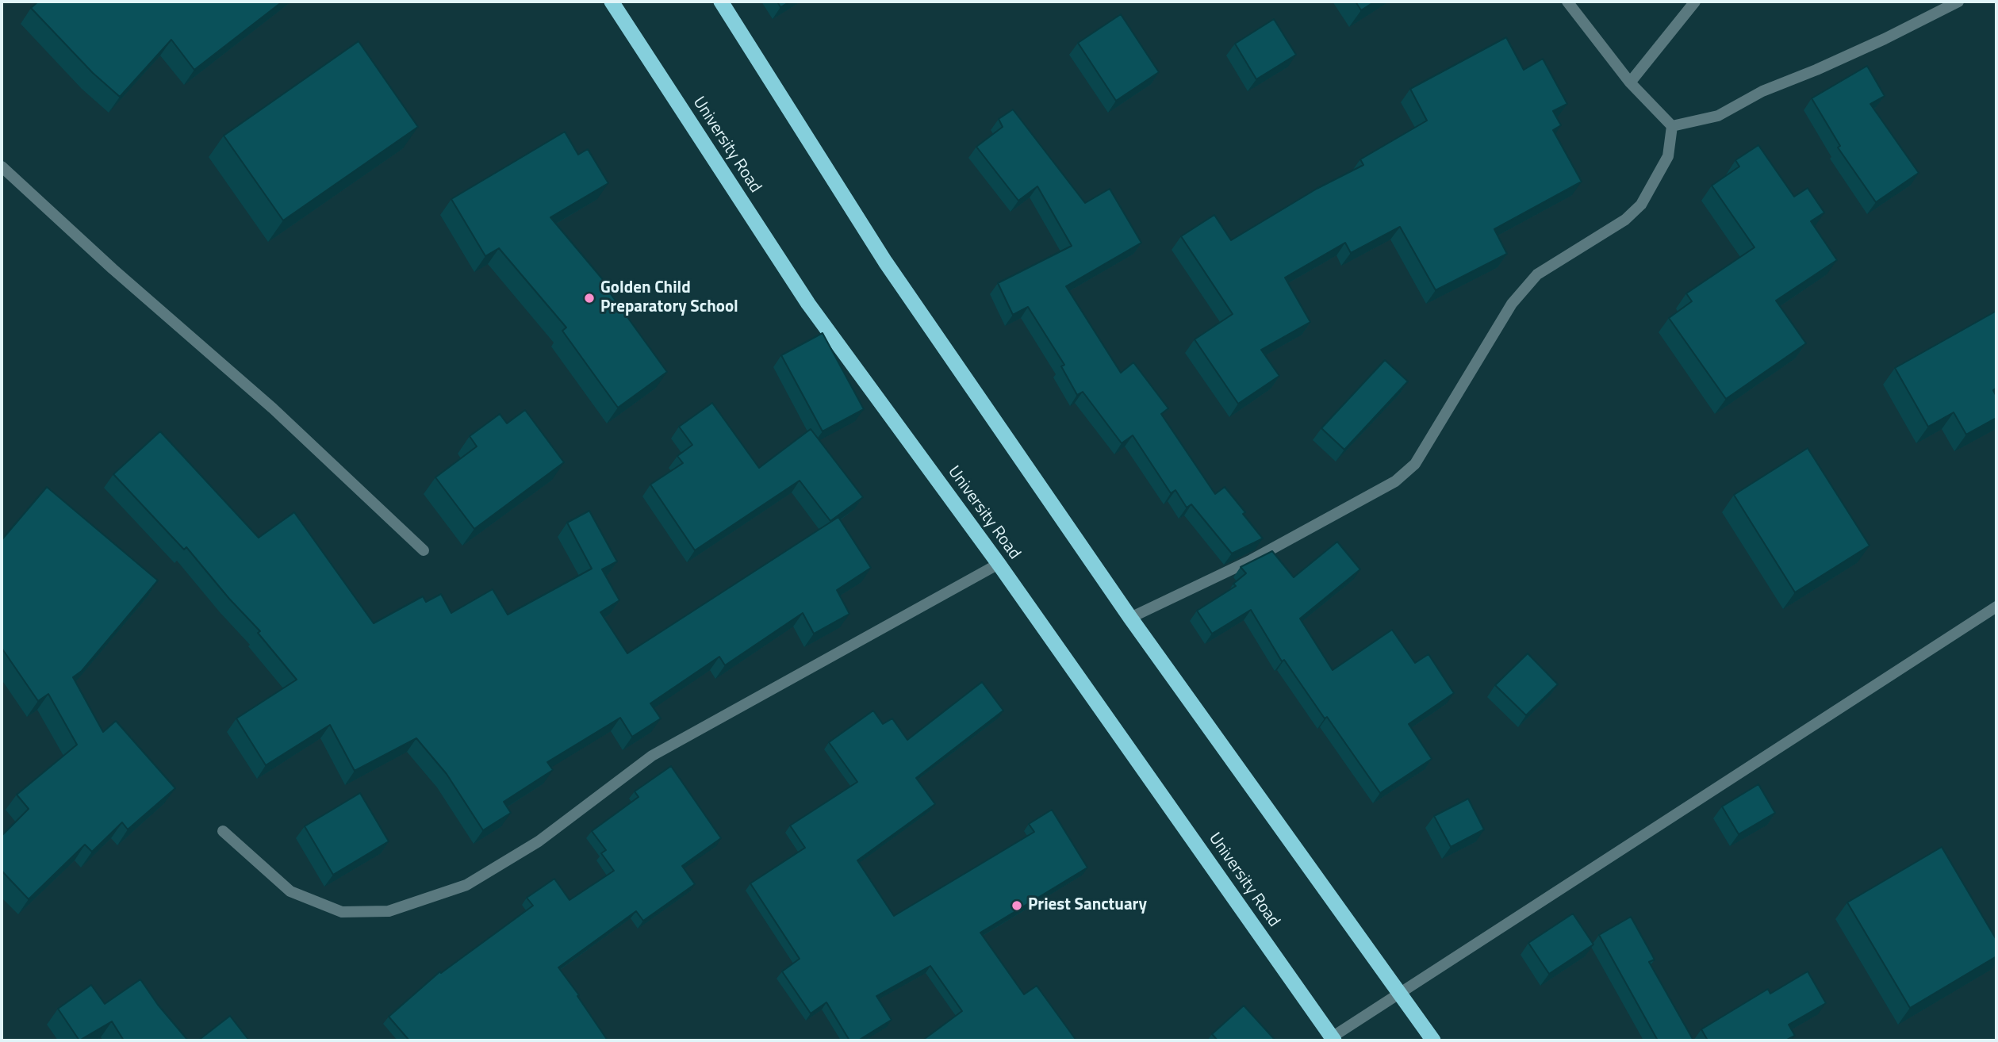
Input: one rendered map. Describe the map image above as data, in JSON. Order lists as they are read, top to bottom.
{
  "streets": {
    "highway": ["University Road"]
  },
  "places": ["Golden Child Preparatory School", "Priest Sanctuary"]
}
